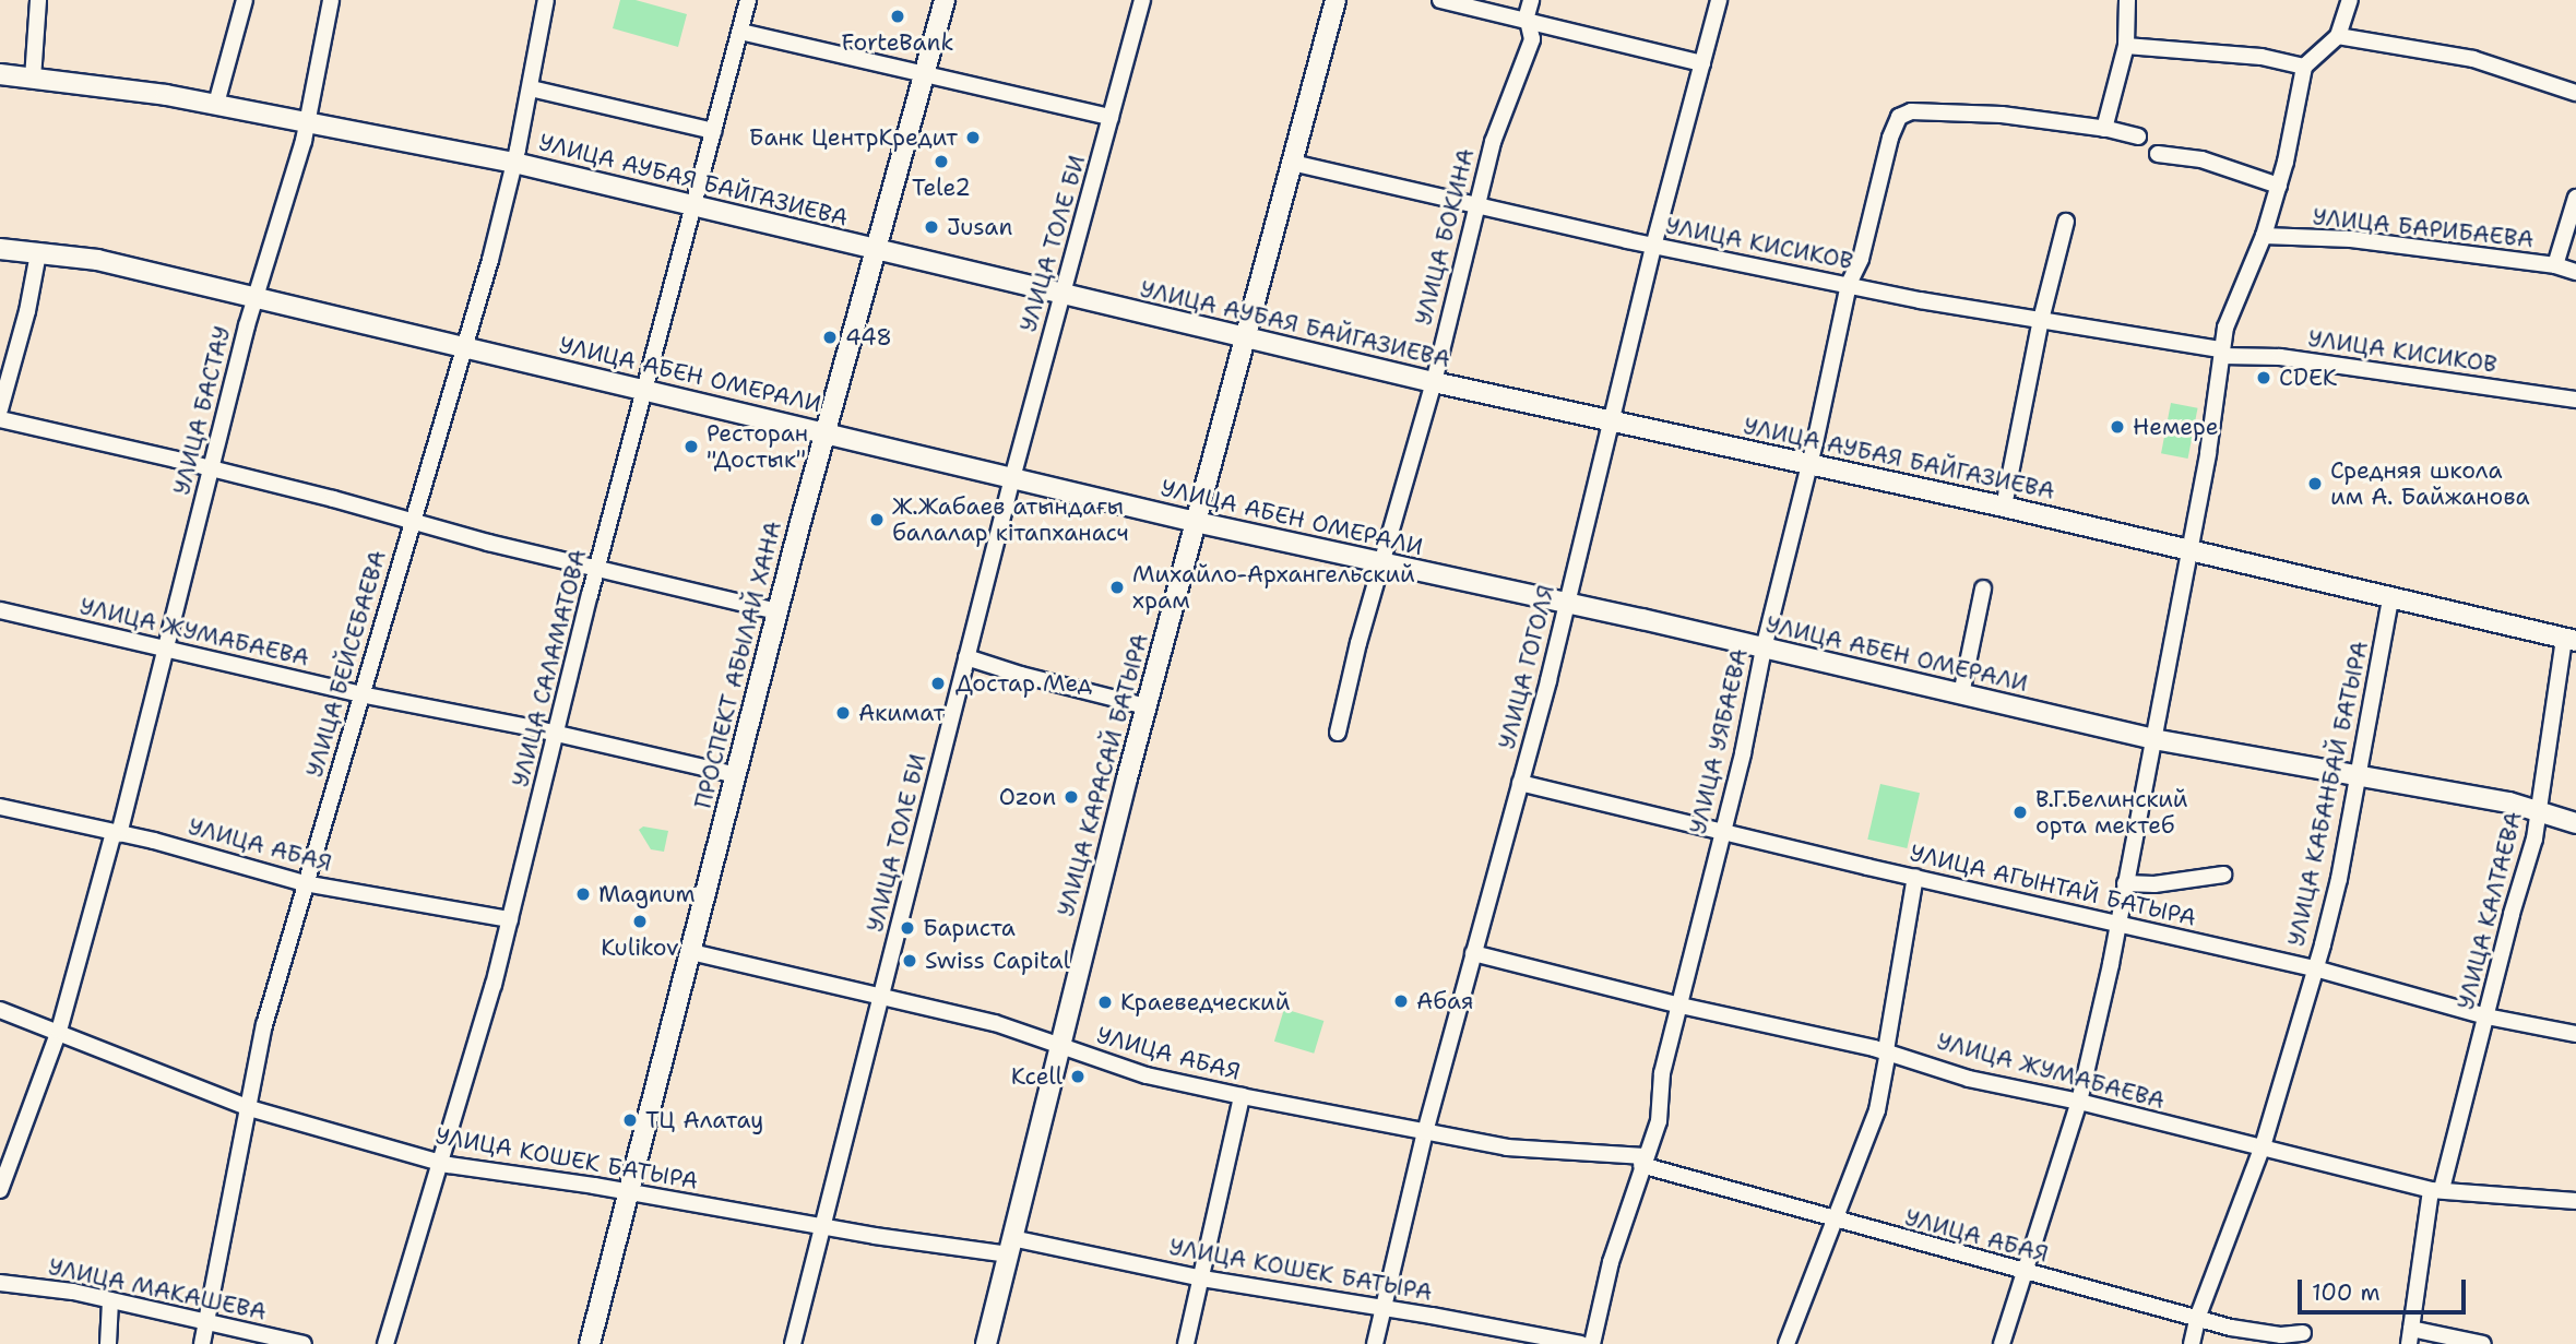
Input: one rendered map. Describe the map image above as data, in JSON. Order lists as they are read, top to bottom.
{
  "streets": {
    "main road": [
      "УЛИЦА АУБАЯ БАЙГАЗИЕВА",
      "УЛИЦА АБЕН ОМЕРАЛИ",
      "ПРОСПЕКТ АБЫЛАЙ ХАНА",
      "УЛИЦА КАРАСАЙ БАТЫРА"
    ],
    "street": [
      "УЛИЦА БАРИБАЕВА",
      "УЛИЦА БОКИНА",
      "УЛИЦА ТОЛЕ БИ",
      "УЛИЦА КИСИКОВ",
      "УЛИЦА БАСТАУ",
      "УЛИЦА ЖУМАБАЕВА",
      "УЛИЦА БЕЙСЕБАЕВА",
      "УЛИЦА ГОГОЛЯ",
      "УЛИЦА САЛАМАТОВА",
      "УЛИЦА УЯБАЕВА",
      "УЛИЦА КАБАНБАЙ БАТЫРА",
      "УЛИЦА АБАЯ",
      "УЛИЦА АГЫНТАЙ БАТЫРА",
      "УЛИЦА КАЛТАЕВА",
      "УЛИЦА КОШЕК БАТЫРА",
      "УЛИЦА МАКАШЕВА"
    ]
  },
  "crossings": [
    ["УЛИЦА АУБАЯ БАЙГАЗИЕВА", "УЛИЦА БОКИНА"],
    ["УЛИЦА АУБАЯ БАЙГАЗИЕВА", "УЛИЦА ТОЛЕ БИ"],
    ["УЛИЦА АУБАЯ БАЙГАЗИЕВА", "УЛИЦА БАСТАУ"],
    ["УЛИЦА АУБАЯ БАЙГАЗИЕВА", "УЛИЦА БЕЙСЕБАЕВА"],
    ["УЛИЦА АУБАЯ БАЙГАЗИЕВА", "ПРОСПЕКТ АБЫЛАЙ ХАНА"],
    ["УЛИЦА АУБАЯ БАЙГАЗИЕВА", "УЛИЦА ГОГОЛЯ"],
    ["УЛИЦА АУБАЯ БАЙГАЗИЕВА", "УЛИЦА САЛАМАТОВА"],
    ["УЛИЦА АУБАЯ БАЙГАЗИЕВА", "УЛИЦА УЯБАЕВА"],
    ["УЛИЦА АУБАЯ БАЙГАЗИЕВА", "УЛИЦА КАРАСАЙ БАТЫРА"],
    ["УЛИЦА АУБАЯ БАЙГАЗИЕВА", "УЛИЦА КАБАНБАЙ БАТЫРА"],
    ["УЛИЦА АУБАЯ БАЙГАЗИЕВА", "УЛИЦА КАЛТАЕВА"],
    ["УЛИЦА БОКИНА", "УЛИЦА КИСИКОВ"],
    ["УЛИЦА БОКИНА", "УЛИЦА АБЕН ОМЕРАЛИ"],
    ["УЛИЦА ТОЛЕ БИ", "УЛИЦА АБЕН ОМЕРАЛИ"],
    ["УЛИЦА ТОЛЕ БИ", "УЛИЦА АБАЯ"],
    ["УЛИЦА ТОЛЕ БИ", "УЛИЦА КОШЕК БАТЫРА"],
    ["УЛИЦА КИСИКОВ", "УЛИЦА ГОГОЛЯ"],
    ["УЛИЦА КИСИКОВ", "УЛИЦА УЯБАЕВА"],
    ["УЛИЦА КИСИКОВ", "УЛИЦА КАРАСАЙ БАТЫРА"],
    ["УЛИЦА АБЕН ОМЕРАЛИ", "УЛИЦА БАСТАУ"],
    ["УЛИЦА АБЕН ОМЕРАЛИ", "УЛИЦА БЕЙСЕБАЕВА"],
    ["УЛИЦА АБЕН ОМЕРАЛИ", "ПРОСПЕКТ АБЫЛАЙ ХАНА"],
    ["УЛИЦА АБЕН ОМЕРАЛИ", "УЛИЦА ГОГОЛЯ"],
    ["УЛИЦА АБЕН ОМЕРАЛИ", "УЛИЦА САЛАМАТОВА"],
    ["УЛИЦА АБЕН ОМЕРАЛИ", "УЛИЦА УЯБАЕВА"],
    ["УЛИЦА АБЕН ОМЕРАЛИ", "УЛИЦА КАРАСАЙ БАТЫРА"],
    ["УЛИЦА АБЕН ОМЕРАЛИ", "УЛИЦА КАБАНБАЙ БАТЫРА"],
    ["УЛИЦА АБЕН ОМЕРАЛИ", "УЛИЦА КАЛТАЕВА"],
    ["УЛИЦА БАСТАУ", "УЛИЦА ЖУМАБАЕВА"],
    ["УЛИЦА БАСТАУ", "УЛИЦА АБАЯ"],
    ["УЛИЦА БАСТАУ", "УЛИЦА КОШЕК БАТЫРА"],
    ["УЛИЦА ЖУМАБАЕВА", "УЛИЦА БЕЙСЕБАЕВА"],
    ["УЛИЦА ЖУМАБАЕВА", "ПРОСПЕКТ АБЫЛАЙ ХАНА"],
    ["УЛИЦА ЖУМАБАЕВА", "УЛИЦА ГОГОЛЯ"],
    ["УЛИЦА ЖУМАБАЕВА", "УЛИЦА САЛАМАТОВА"],
    ["УЛИЦА ЖУМАБАЕВА", "УЛИЦА УЯБАЕВА"],
    ["УЛИЦА ЖУМАБАЕВА", "УЛИЦА КАБАНБАЙ БАТЫРА"],
    ["УЛИЦА ЖУМАБАЕВА", "УЛИЦА КАЛТАЕВА"],
    ["УЛИЦА БЕЙСЕБАЕВА", "УЛИЦА АБАЯ"],
    ["УЛИЦА БЕЙСЕБАЕВА", "УЛИЦА КОШЕК БАТЫРА"],
    ["УЛИЦА БЕЙСЕБАЕВА", "УЛИЦА МАКАШЕВА"],
    ["ПРОСПЕКТ АБЫЛАЙ ХАНА", "УЛИЦА АБАЯ"],
    ["ПРОСПЕКТ АБЫЛАЙ ХАНА", "УЛИЦА КОШЕК БАТЫРА"],
    ["УЛИЦА ГОГОЛЯ", "УЛИЦА АБАЯ"],
    ["УЛИЦА ГОГОЛЯ", "УЛИЦА АГЫНТАЙ БАТЫРА"],
    ["УЛИЦА ГОГОЛЯ", "УЛИЦА КОШЕК БАТЫРА"],
    ["УЛИЦА САЛАМАТОВА", "УЛИЦА АБАЯ"],
    ["УЛИЦА САЛАМАТОВА", "УЛИЦА КОШЕК БАТЫРА"],
    ["УЛИЦА УЯБАЕВА", "УЛИЦА АБАЯ"],
    ["УЛИЦА УЯБАЕВА", "УЛИЦА АГЫНТАЙ БАТЫРА"],
    ["УЛИЦА КАРАСАЙ БАТЫРА", "УЛИЦА АБАЯ"],
    ["УЛИЦА КАРАСАЙ БАТЫРА", "УЛИЦА КОШЕК БАТЫРА"],
    ["УЛИЦА КАБАНБАЙ БАТЫРА", "УЛИЦА АБАЯ"],
    ["УЛИЦА КАБАНБАЙ БАТЫРА", "УЛИЦА АГЫНТАЙ БАТЫРА"],
    ["УЛИЦА АГЫНТАЙ БАТЫРА", "УЛИЦА КАЛТАЕВА"]
  ],
  "places": [
    "ForteBank",
    "Банк ЦентрКредит",
    "Tele2",
    "Jusan",
    "448",
    "CDEK",
    "Немере",
    "Ресторан \"Достык\"",
    "Средняя школа им А. Байжанова",
    "Ж.Жабаев атындағы балалар кітапханасч",
    "Михайло-Архангельский храм",
    "Достар Мед",
    "Акимат",
    "Ozon",
    "В.Г.Белинский орта мектеб",
    "Magnum",
    "Kulikov",
    "Бариста",
    "Swiss Capital",
    "Абая",
    "Краеведческий",
    "Kcell",
    "ТЦ Алатау"
  ],
  "scale_bar": "100 m"
}
